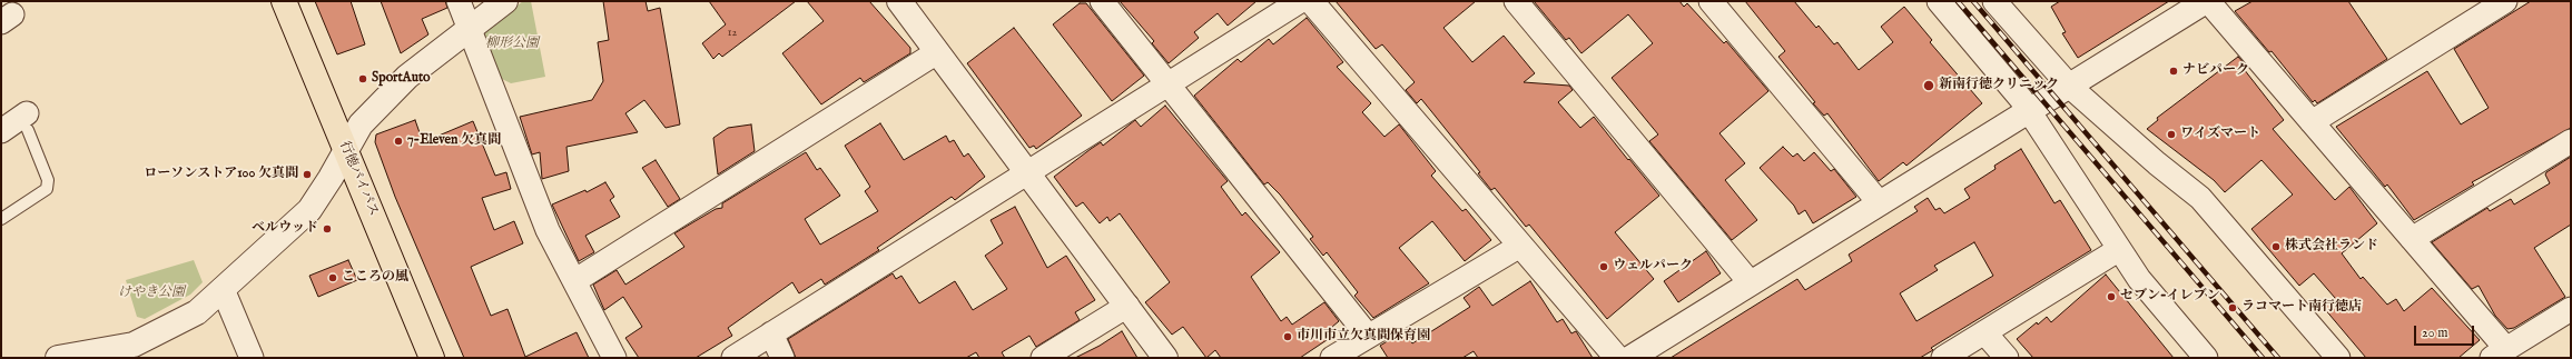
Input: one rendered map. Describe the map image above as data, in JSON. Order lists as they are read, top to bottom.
{
  "streets": {
    "main road": ["行徳バイパス"]
  },
  "parks": ["柳形公園", "けやき公園"],
  "places": [
    "ナビパーク",
    "SportAuto",
    "新南行徳クリニック",
    "ワイズマート",
    "7-Eleven 欠真間",
    "ローソンストア100 欠真間",
    "ベルウッド",
    "株式会社ランド",
    "ウェルパーク",
    "こころの風",
    "セブン-イレブン",
    "ラコマート南行徳店",
    "市川市立欠真間保育園"
  ],
  "house_numbers": ["12"],
  "scale_bar": "20 m"
}
